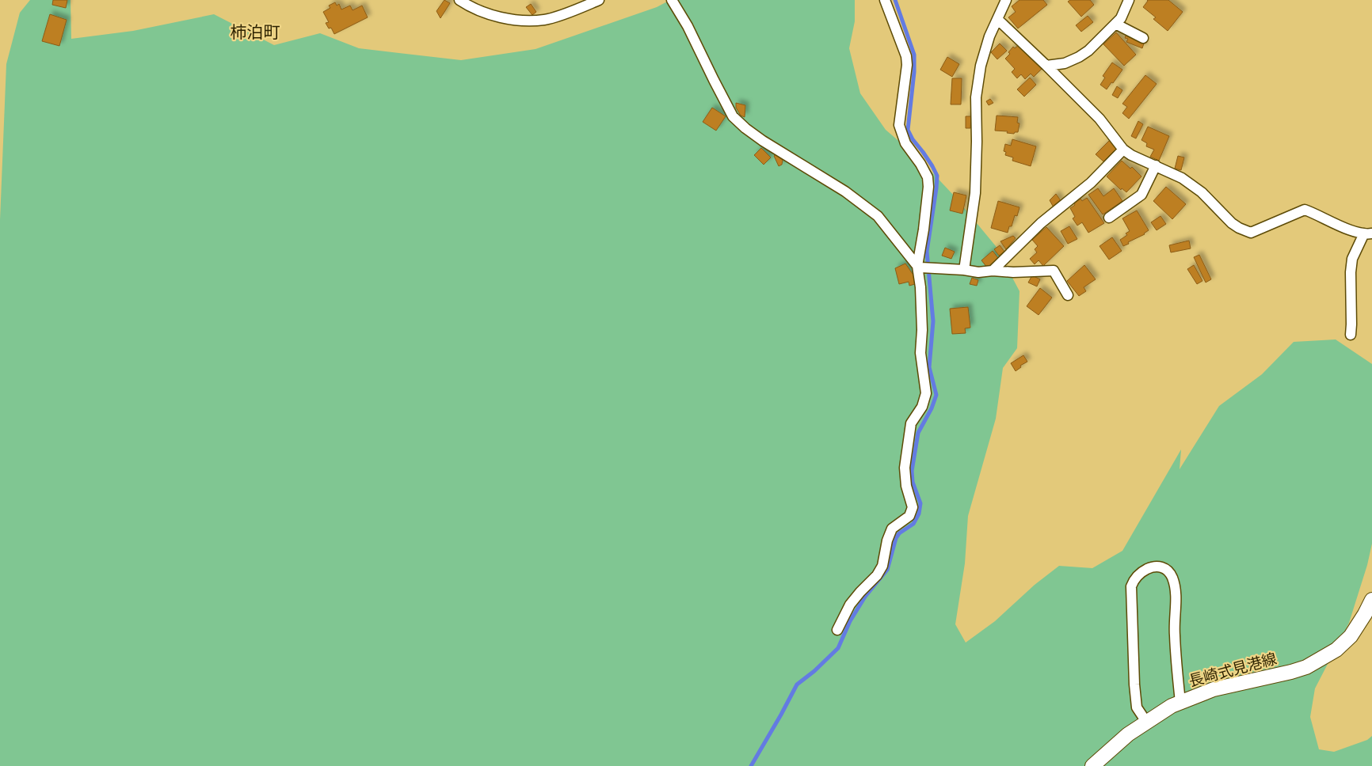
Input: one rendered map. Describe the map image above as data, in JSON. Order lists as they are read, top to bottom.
{
  "streets": {
    "main road": ["長崎式見港線"]
  },
  "districts": ["柿泊町"]
}
